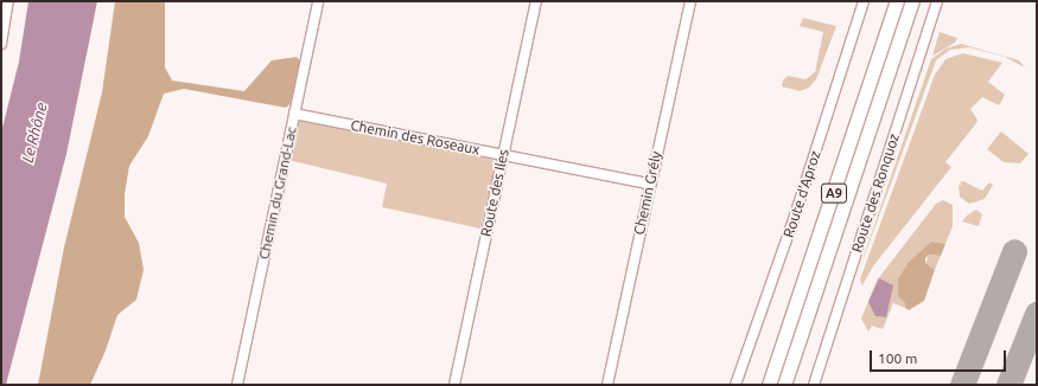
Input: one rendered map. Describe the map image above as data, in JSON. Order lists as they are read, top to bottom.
{
  "streets": {
    "highway": ["A9"],
    "street": [
      "Chemin des Roseaux",
      "Chemin du Grand-Lac",
      "Route des Iles",
      "Chemin Grély",
      "Route des Ronquoz",
      "Route d'Aproz"
    ]
  },
  "crossings": [
    ["Chemin des Roseaux", "Chemin du Grand-Lac"],
    ["Chemin des Roseaux", "Route des Iles"],
    ["Chemin des Roseaux", "Chemin Grély"]
  ],
  "water": ["Le Rhône"],
  "scale_bar": "100 m"
}
